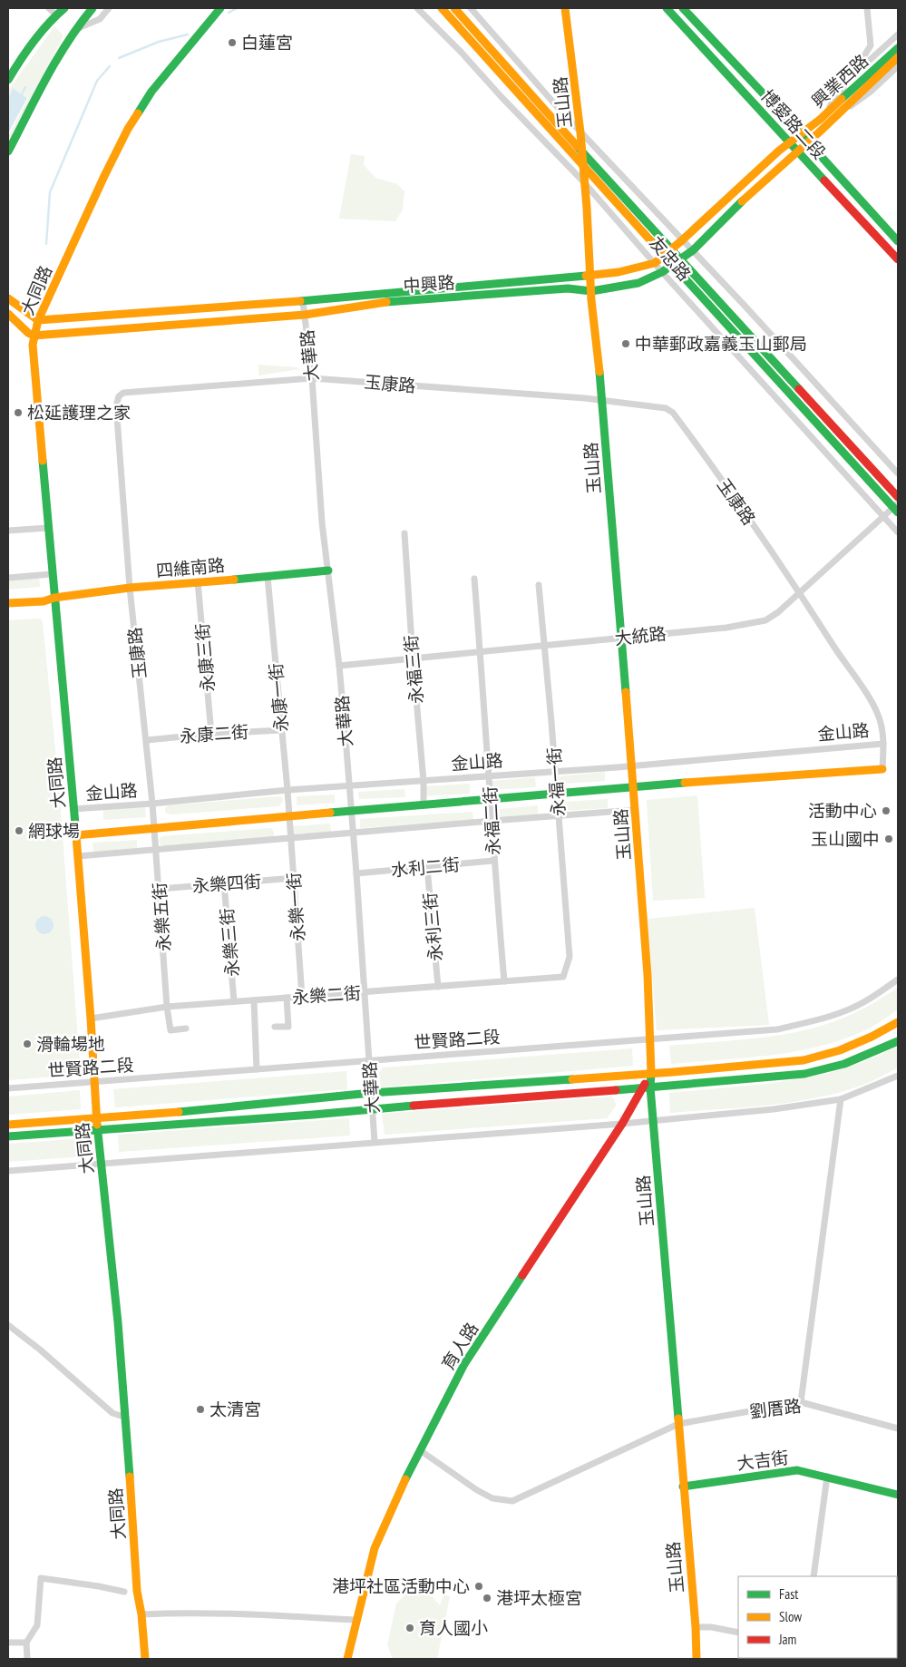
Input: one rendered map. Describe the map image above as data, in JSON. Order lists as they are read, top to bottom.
{
  "streets": {
    "street": [
      "興業西路",
      "玉山路",
      "博愛路二段",
      "友忠路",
      "中興路",
      "大同路",
      "大華路",
      "玉康路",
      "四維南路",
      "大統路",
      "永康三街",
      "永福三街",
      "永康一街",
      "金山路",
      "永康二街",
      "永福一街",
      "永福二街",
      "水利二街",
      "永樂四街",
      "永樂一街",
      "永樂五街",
      "永利三街",
      "永樂三街",
      "永樂二街",
      "世賢路二段",
      "育人路",
      "劉厝路",
      "大吉街"
    ]
  },
  "crossings": [
    ["興業西路", "博愛路二段"],
    ["興業西路", "中興路"],
    ["玉山路", "友忠路"],
    ["玉山路", "中興路"],
    ["玉山路", "玉康路"],
    ["玉山路", "大統路"],
    ["玉山路", "金山路"],
    ["玉山路", "世賢路二段"],
    ["玉山路", "育人路"],
    ["玉山路", "劉厝路"],
    ["玉山路", "大吉街"],
    ["博愛路二段", "中興路"],
    ["友忠路", "中興路"],
    ["友忠路", "大統路"],
    ["中興路", "大同路"],
    ["中興路", "大華路"],
    ["大同路", "四維南路"],
    ["大同路", "金山路"],
    ["大同路", "永樂二街"],
    ["大同路", "世賢路二段"],
    ["大華路", "玉康路"],
    ["大華路", "四維南路"],
    ["大華路", "大統路"],
    ["大華路", "金山路"],
    ["大華路", "水利二街"],
    ["大華路", "永樂二街"],
    ["大華路", "世賢路二段"],
    ["玉康路", "四維南路"],
    ["玉康路", "大統路"],
    ["玉康路", "金山路"],
    ["玉康路", "永康二街"],
    ["玉康路", "永樂五街"],
    ["四維南路", "永康三街"],
    ["四維南路", "永康一街"],
    ["大統路", "永福三街"],
    ["大統路", "永福一街"],
    ["大統路", "永福二街"],
    ["永康三街", "永康二街"],
    ["永福三街", "金山路"],
    ["永康一街", "金山路"],
    ["永康一街", "永康二街"],
    ["永康一街", "永樂一街"],
    ["金山路", "永福一街"],
    ["金山路", "永福二街"],
    ["永福一街", "永樂二街"],
    ["永福二街", "水利二街"],
    ["永福二街", "永樂二街"],
    ["水利二街", "永利三街"],
    ["永樂四街", "永樂一街"],
    ["永樂四街", "永樂五街"],
    ["永樂四街", "永樂三街"],
    ["永樂一街", "永樂二街"],
    ["永樂五街", "永樂二街"],
    ["永利三街", "永樂二街"],
    ["永樂三街", "永樂二街"],
    ["育人路", "劉厝路"]
  ],
  "places": [
    "白蓮宮",
    "中華郵政嘉義玉山郵局",
    "松延護理之家",
    "活動中心",
    "網球場",
    "玉山國中",
    "滑輪場地",
    "太清宮",
    "港坪社區活動中心",
    "港坪太極宮",
    "育人國小"
  ],
  "legend": ["Fast", "Slow", "Jam"]
}
